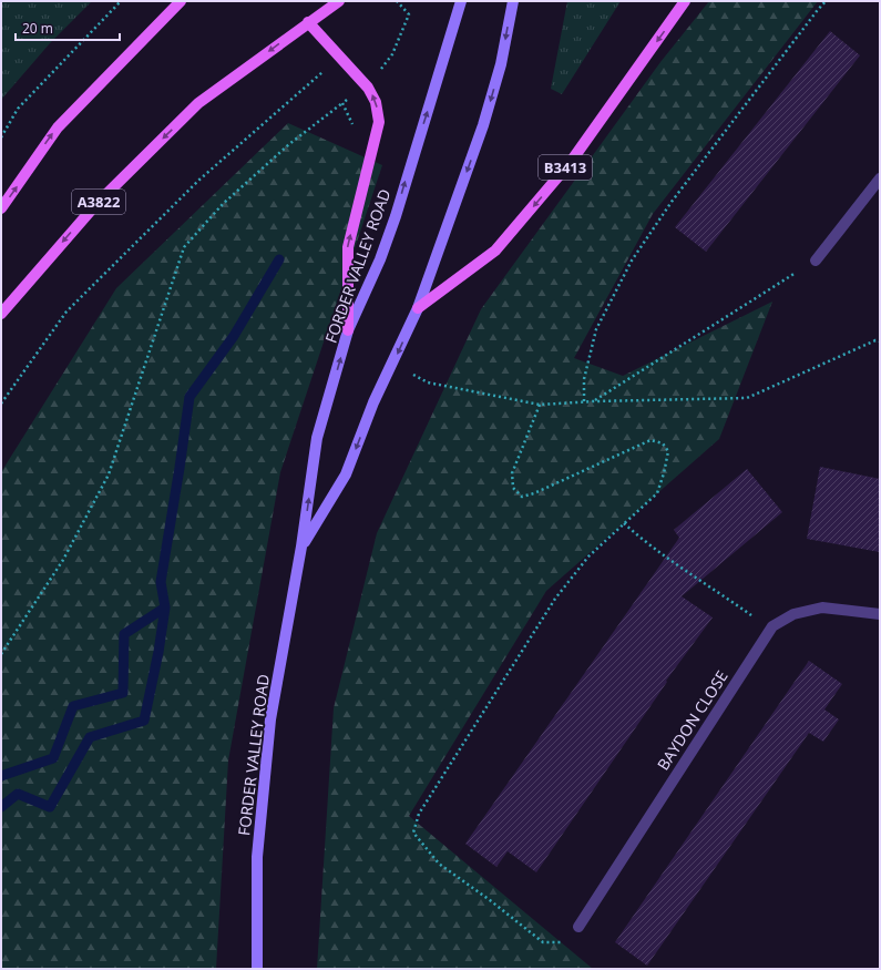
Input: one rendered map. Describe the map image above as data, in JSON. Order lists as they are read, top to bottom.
{
  "streets": {
    "main road": ["B3413", "A3822", "FORDER VALLEY ROAD"],
    "street": ["BAYDON CLOSE"]
  },
  "crossings": [
    ["B3413", "FORDER VALLEY ROAD"]
  ],
  "scale_bar": "20 m"
}
